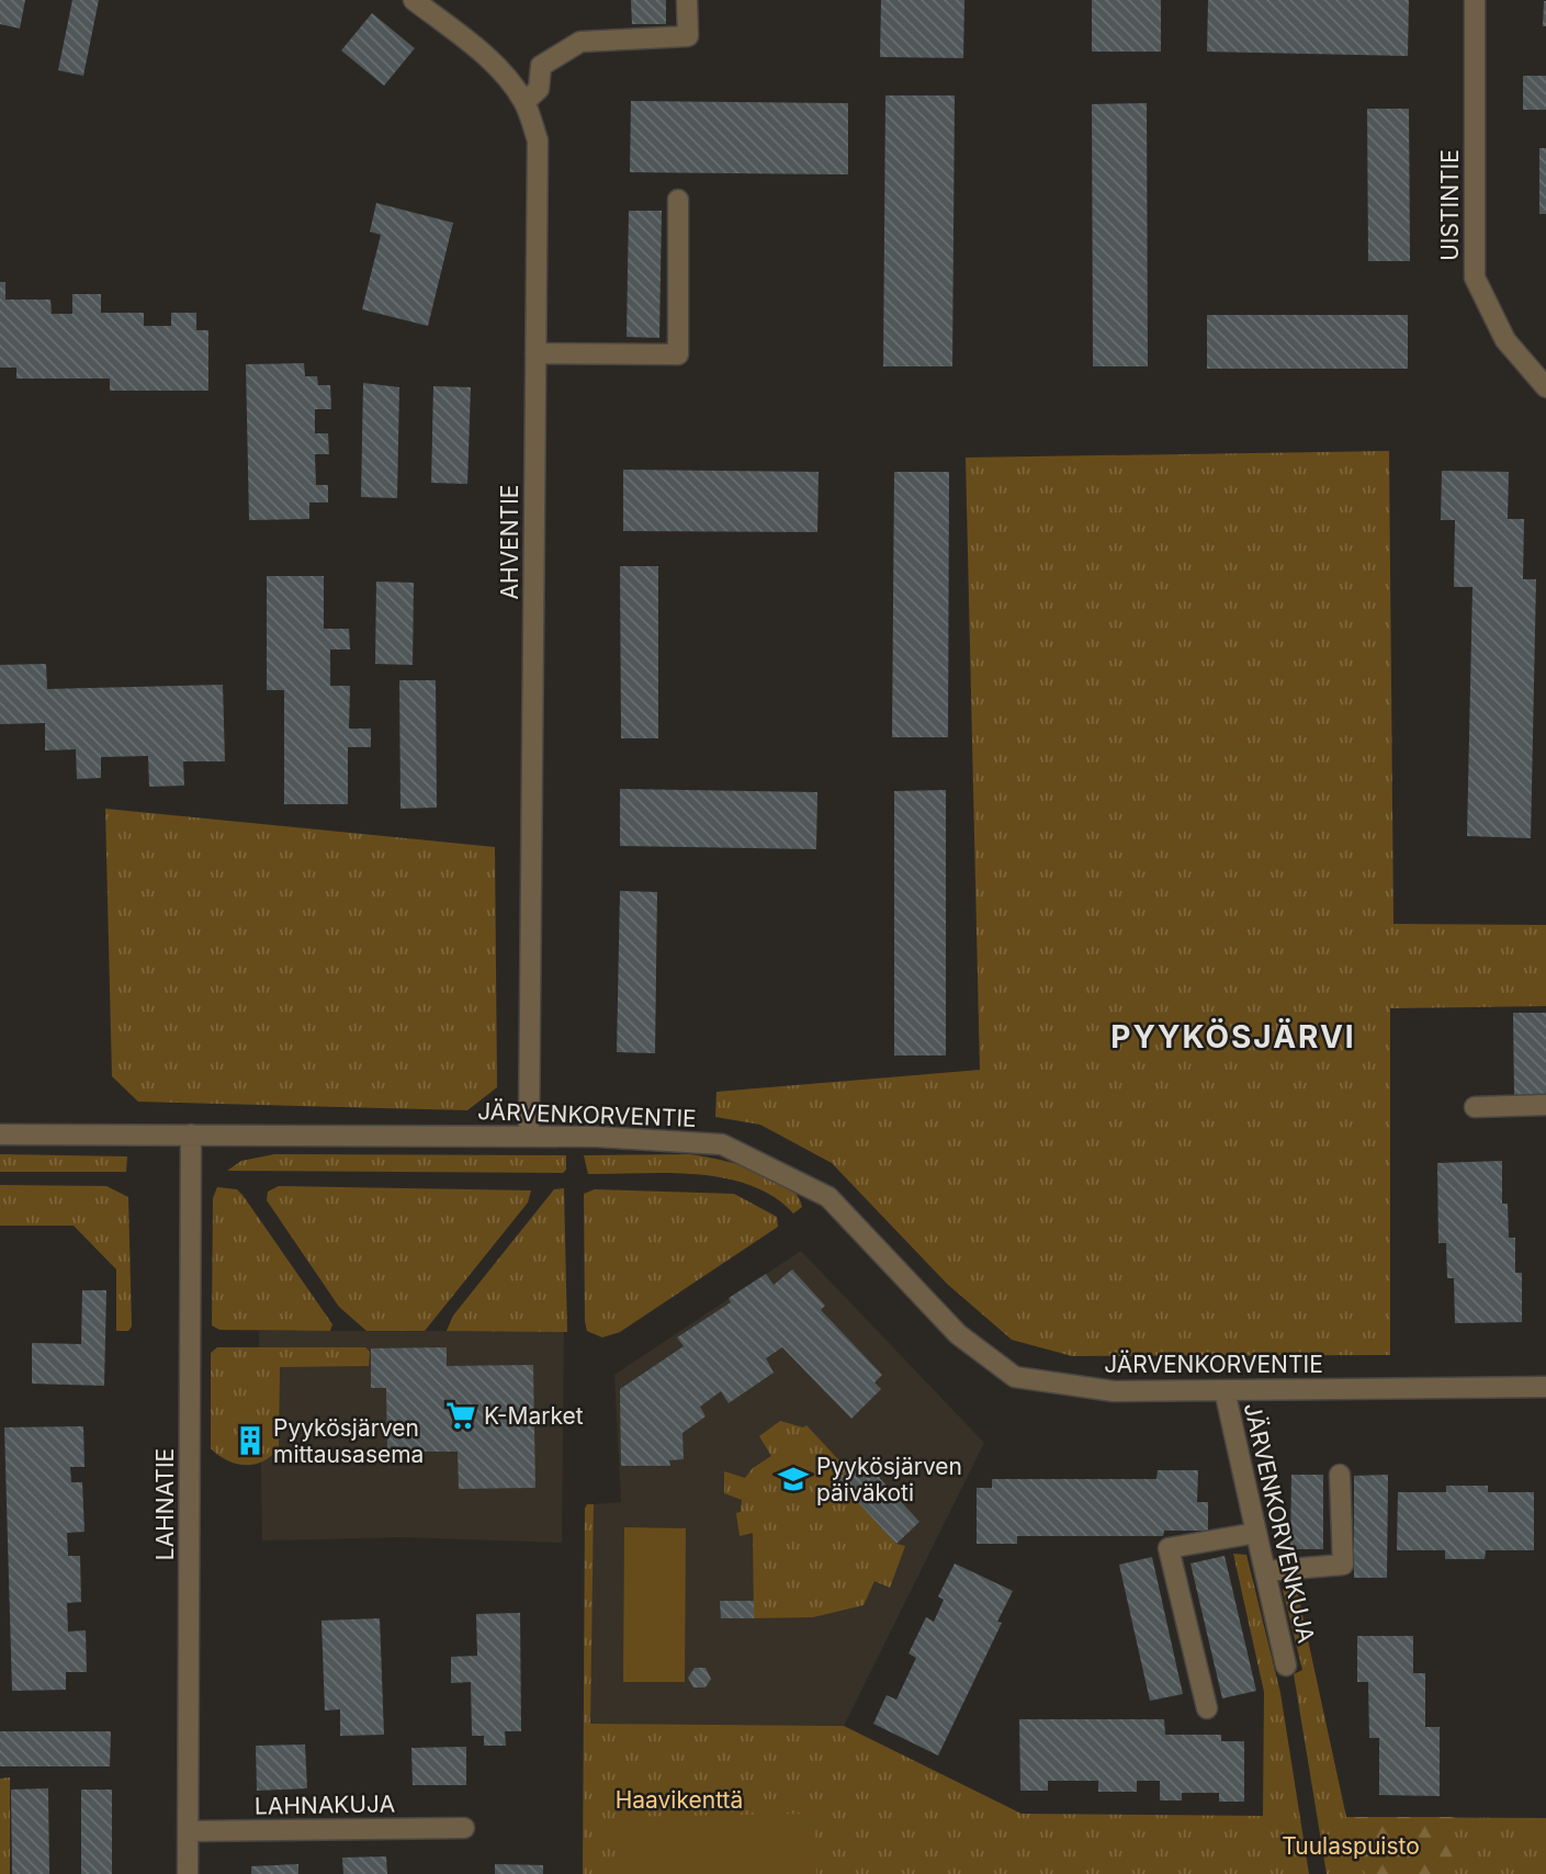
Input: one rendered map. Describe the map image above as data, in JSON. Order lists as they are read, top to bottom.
{
  "streets": {
    "street": [
      "UISTINTIE",
      "AHVENTIE",
      "JÄRVENKORVENTIE",
      "LAHNATIE",
      "JÄRVENKORVENKUJA",
      "LAHNAKUJA"
    ]
  },
  "crossings": [
    ["AHVENTIE", "JÄRVENKORVENTIE"],
    ["JÄRVENKORVENTIE", "LAHNATIE"],
    ["JÄRVENKORVENTIE", "JÄRVENKORVENKUJA"],
    ["LAHNATIE", "LAHNAKUJA"]
  ],
  "districts": ["PYYKÖSJÄRVI"],
  "parks": ["Haavikenttä", "Tuulaspuisto"],
  "places": {
    "supermarket": ["K-Market"],
    "building": ["Pyykösjärven mittausasema"],
    "school or university": ["Pyykösjärven päiväkoti"]
  }
}
